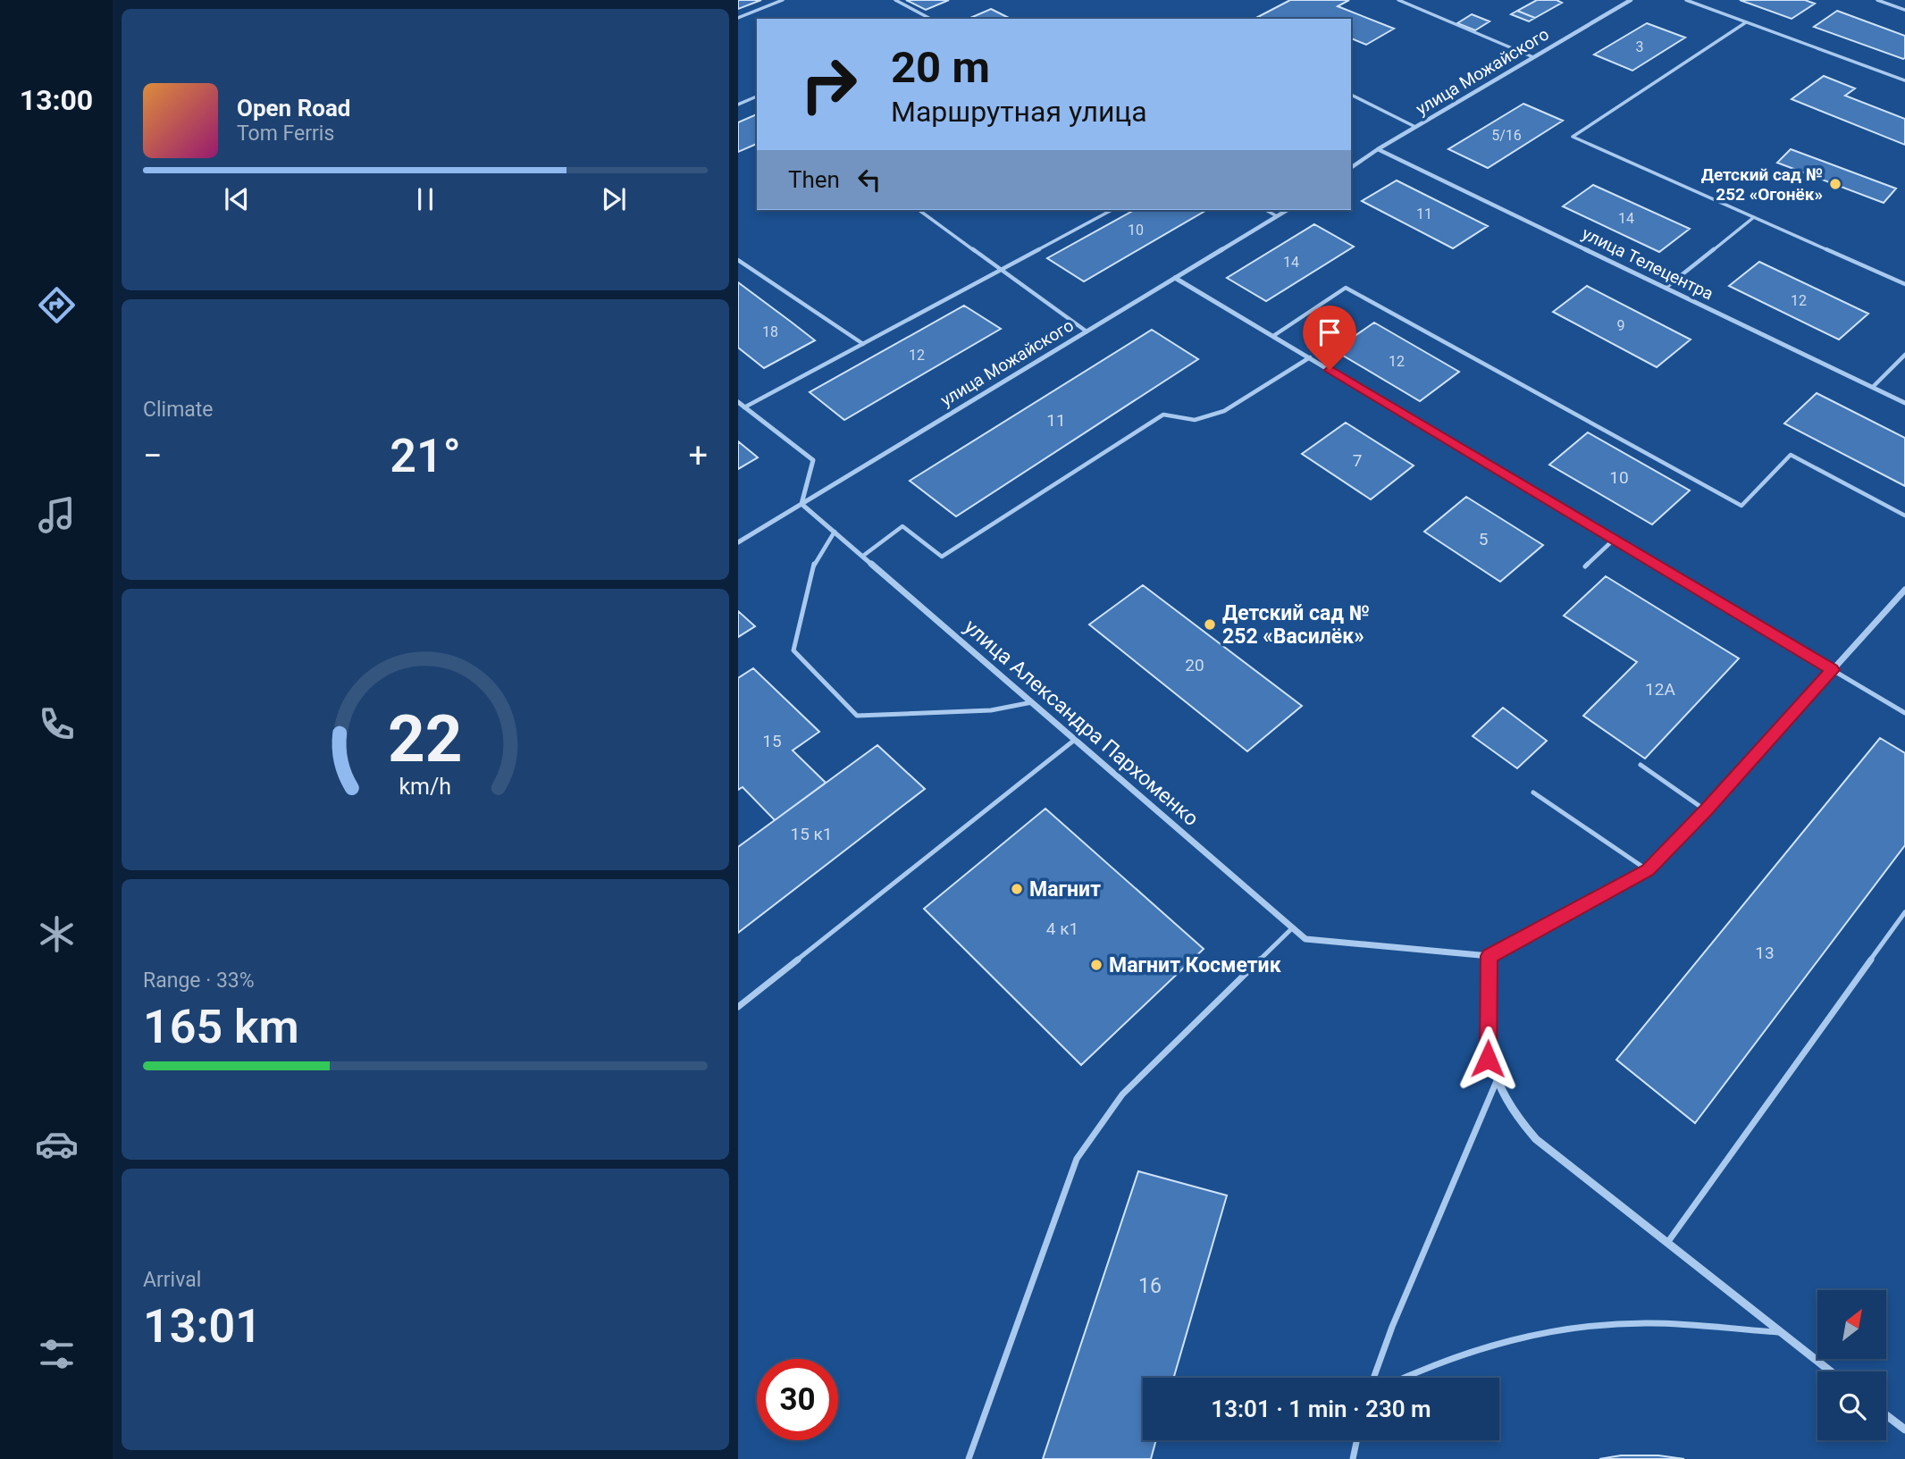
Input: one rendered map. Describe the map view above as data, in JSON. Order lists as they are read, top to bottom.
{
  "streets": {
    "street": ["улица Можайского", "улица Телецентра", "улица Александра Пархоменко"]
  },
  "crossings": [
    ["улица Можайского", "улица Телецентра"],
    ["улица Можайского", "улица Александра Пархоменко"]
  ],
  "places": [
    "Детский сад № 252 «Огонёк»",
    "Детский сад № 252 «Василёк»",
    "Магнит",
    "Магнит Косметик"
  ],
  "house_numbers": [
    "3",
    "5/16",
    "11",
    "14",
    "10",
    "14",
    "12",
    "9",
    "18",
    "12",
    "12",
    "11",
    "7",
    "10",
    "5",
    "20",
    "12А",
    "15",
    "15 к1",
    "4 к1",
    "13",
    "16"
  ],
  "north": "top right",
  "page": {
    "tabs": "13:00",
    "turn": ["20 m", "Маршрутная улица"],
    "song": ["Open Road", "Tom Ferris"],
    "then": "Then",
    "tile": [
      "Climate",
      ["Range · 33%", "165 km"],
      ["Arrival", "13:01"]
    ],
    "heat": ["−", "21°", "+"],
    "limit": "30",
    "trip": "13:01 · 1 min · 230 m",
    "gauge": ["22", "km/h"]
  }
}
